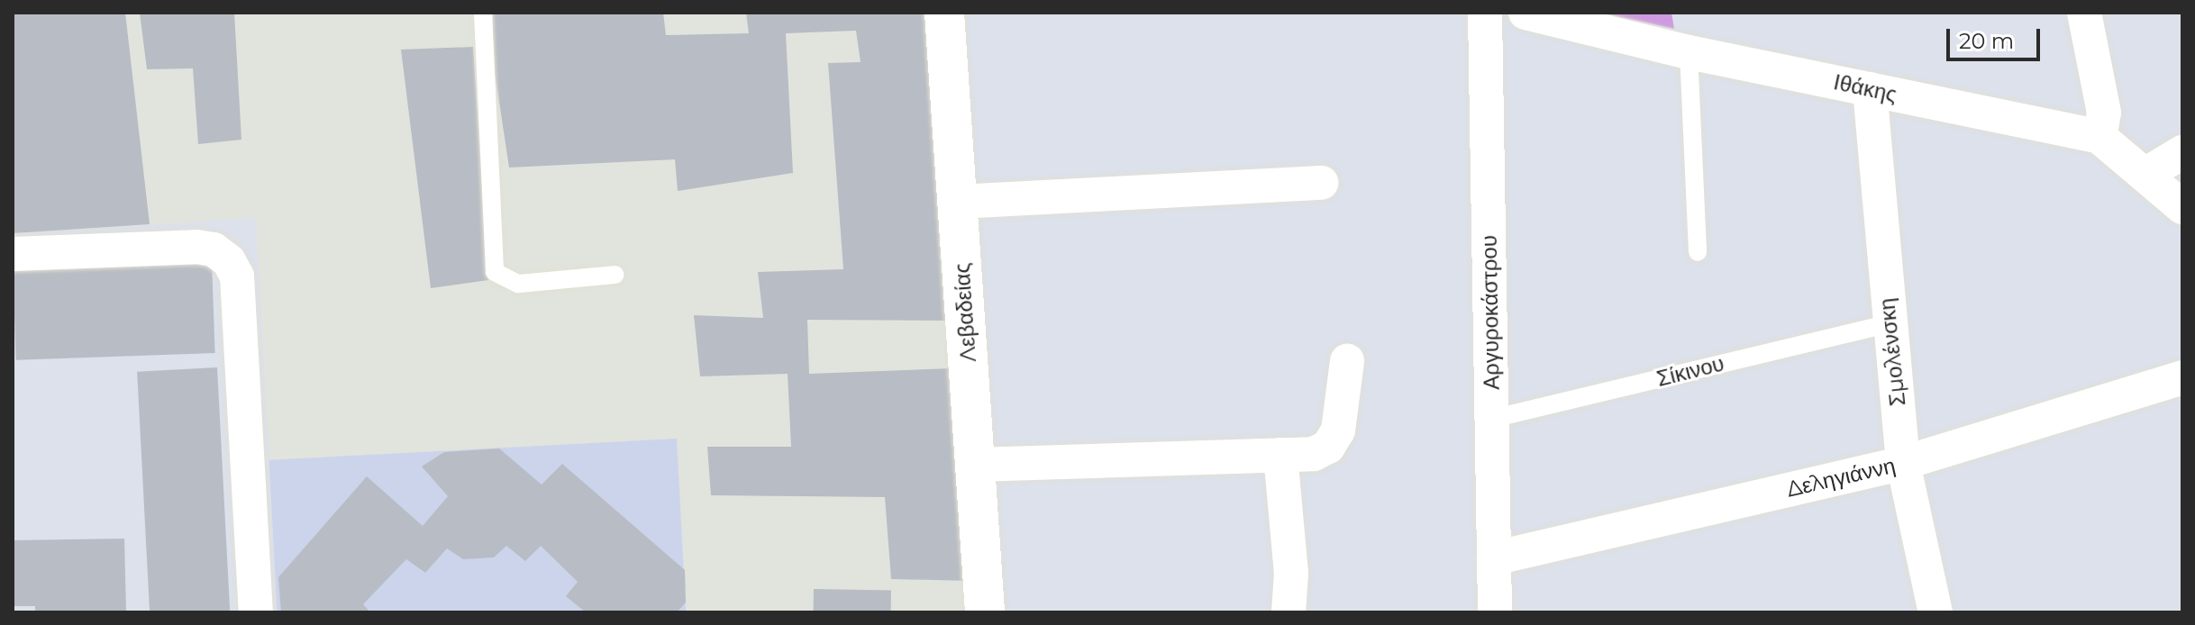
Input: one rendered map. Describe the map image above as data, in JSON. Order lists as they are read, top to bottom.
{
  "streets": {
    "street": [
      "Ιθάκης",
      "Λεβαδείας",
      "Αργυροκάστρου",
      "Σμολένσκη",
      "Δεληγιάννη"
    ],
    "lane": ["Σίκινου"]
  },
  "crossings": [
    ["Ιθάκης", "Σμολένσκη"],
    ["Αργυροκάστρου", "Σίκινου"],
    ["Αργυροκάστρου", "Δεληγιάννη"],
    ["Σμολένσκη", "Σίκινου"],
    ["Σμολένσκη", "Δεληγιάννη"]
  ],
  "scale_bar": "20 m"
}
